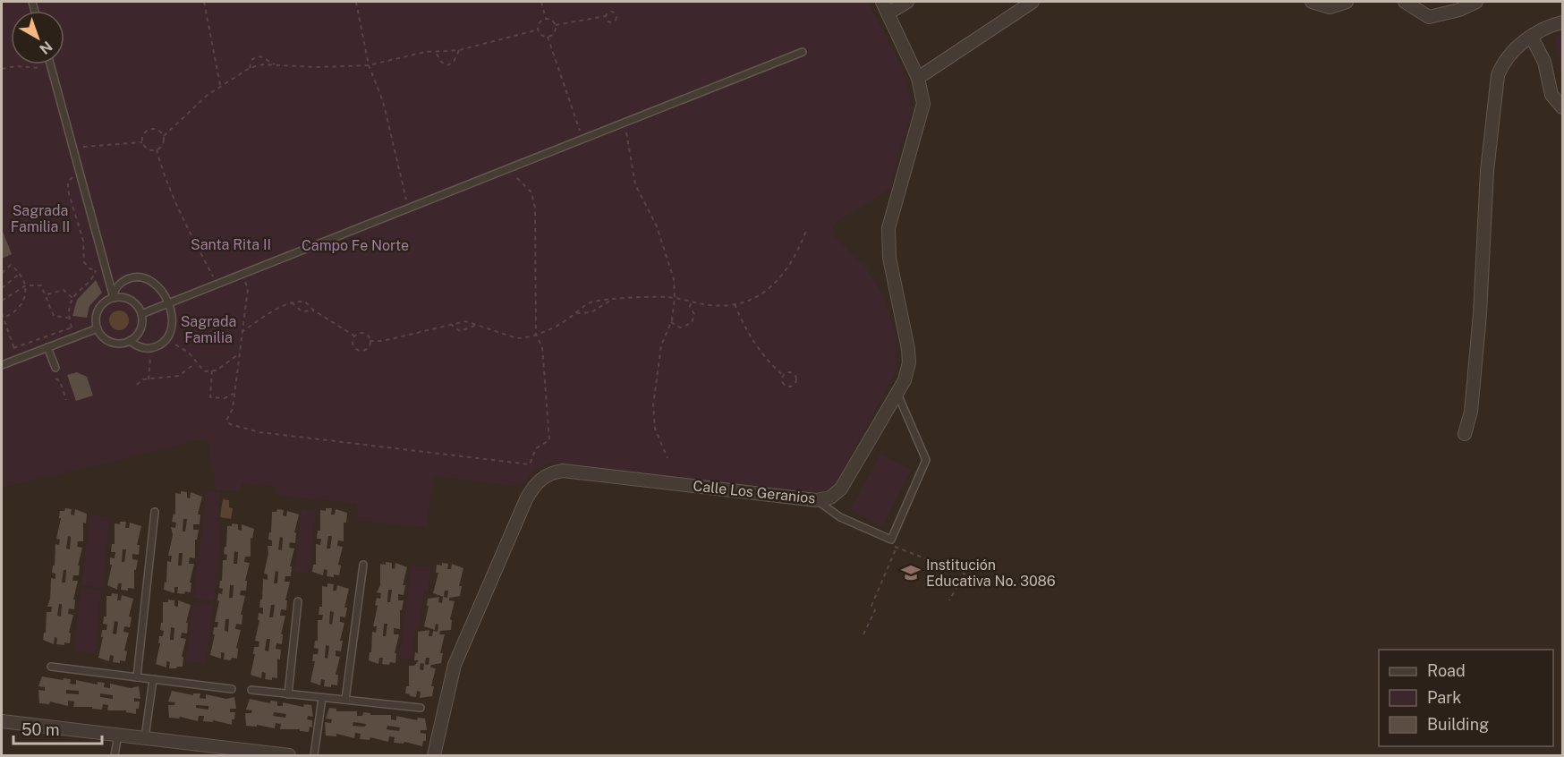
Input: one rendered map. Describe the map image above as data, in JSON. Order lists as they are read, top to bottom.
{
  "streets": {
    "street": ["Calle Los Geranios"]
  },
  "parks": [
    "Sagrada Familia II",
    "Santa Rita II",
    "Campo Fe Norte",
    "Sagrada Familia"
  ],
  "places": {
    "school or university": ["Institución Educativa No. 3086"]
  },
  "legend": ["Road", "Park", "Building"],
  "scale_bar": "50 m",
  "north": "bottom right"
}
